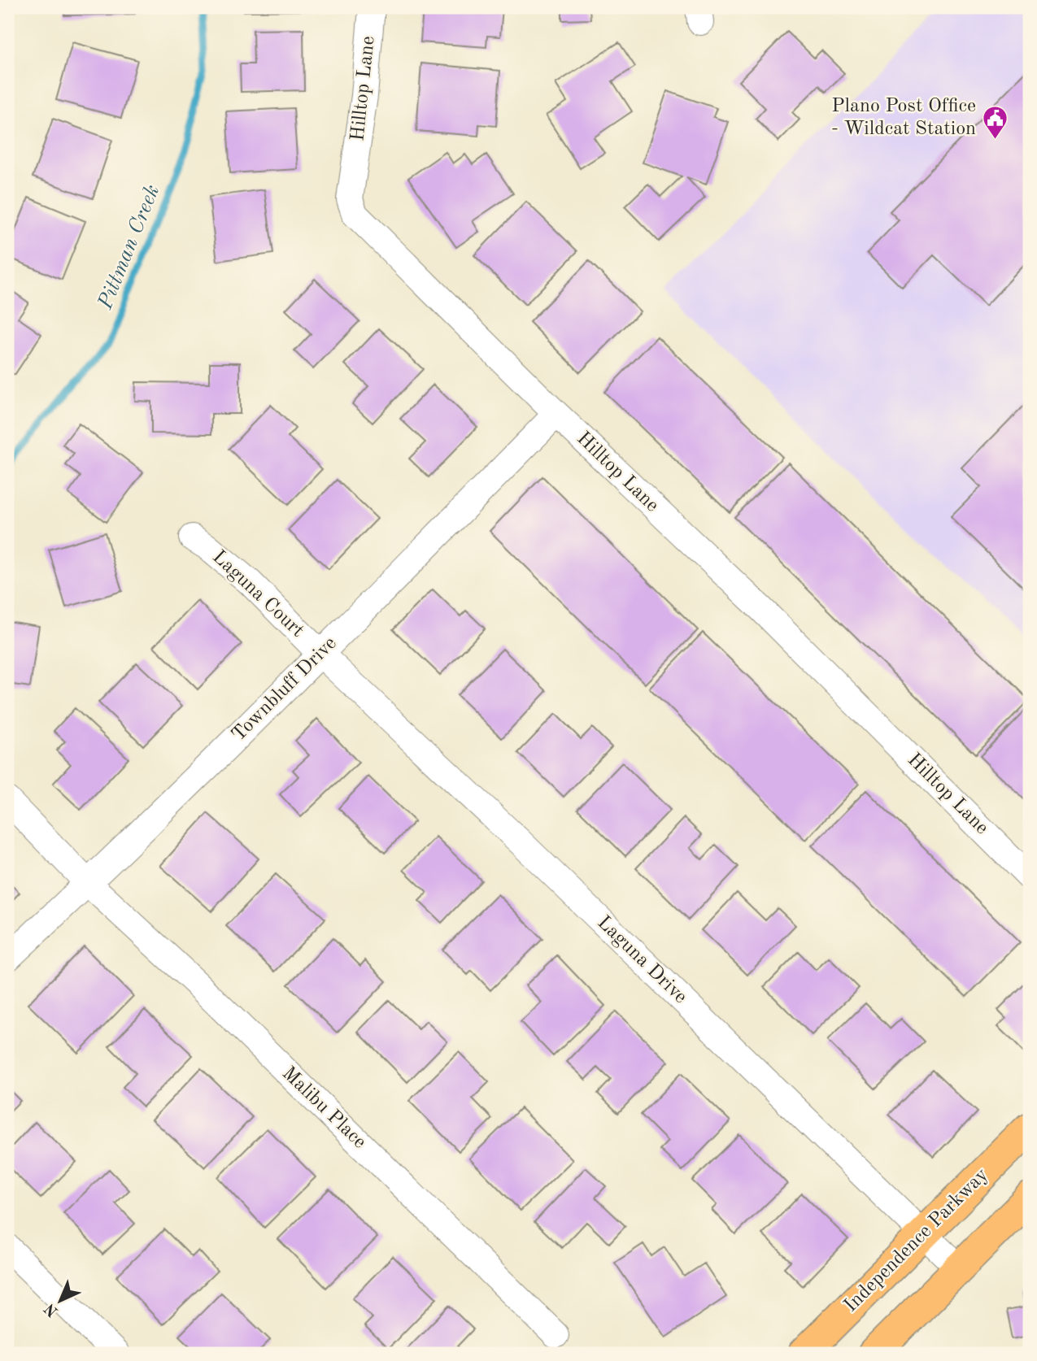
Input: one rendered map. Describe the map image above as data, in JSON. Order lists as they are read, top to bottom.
{
  "streets": {
    "main road": ["Independence Parkway"],
    "street": [
      "Hilltop Lane",
      "Laguna Court",
      "Townbluff Drive",
      "Laguna Drive",
      "Malibu Place"
    ]
  },
  "crossings": [
    ["Hilltop Lane", "Townbluff Drive"],
    ["Laguna Court", "Townbluff Drive"],
    ["Laguna Court", "Laguna Drive"],
    ["Townbluff Drive", "Laguna Drive"],
    ["Townbluff Drive", "Malibu Place"],
    ["Laguna Drive", "Independence Parkway"]
  ],
  "water": ["Pittman Creek"],
  "places": {
    "public building": ["Plano Post Office - Wildcat Station"]
  },
  "north": "bottom left"
}
